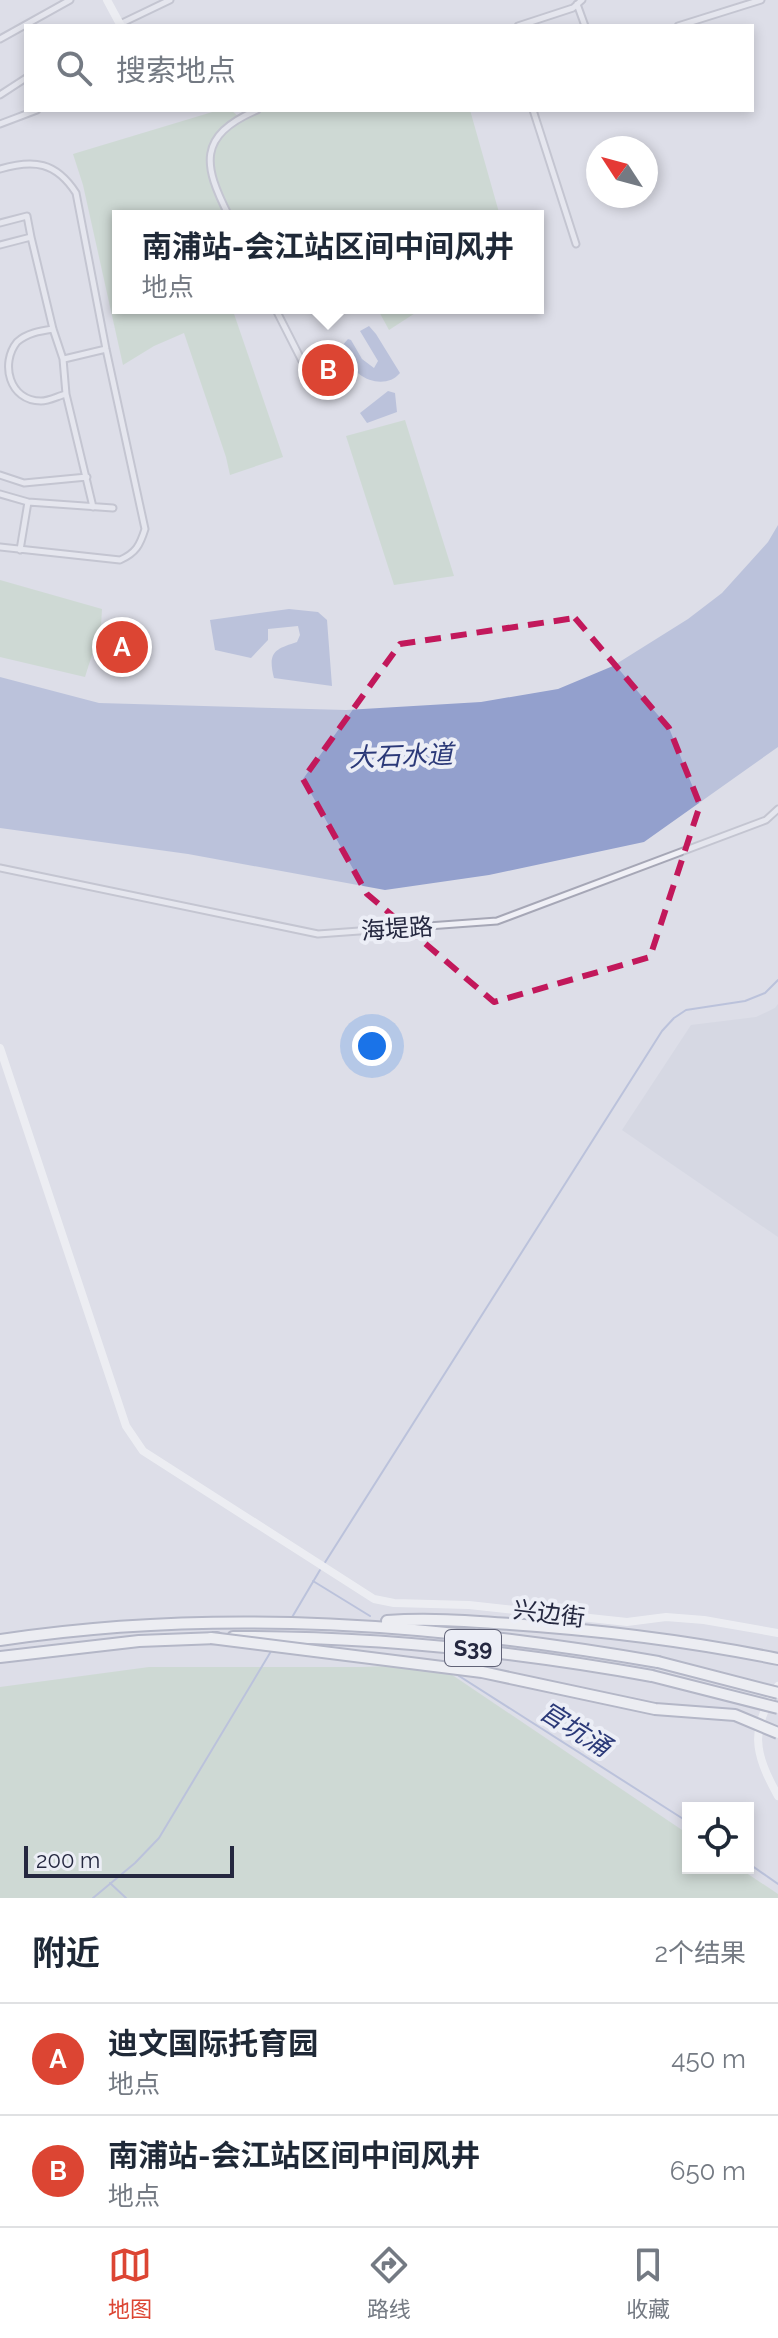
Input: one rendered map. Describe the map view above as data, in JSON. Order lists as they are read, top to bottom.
{
  "streets": {
    "highway": ["S39"],
    "street": ["海堤路", "兴边街"]
  },
  "water": ["大石水道", "官坑涌"],
  "scale_bar": "200 m",
  "north": "top left",
  "page": {
    "search": "搜索地点",
    "popup": ["南浦站-会江站区间中间风井", "地点"],
    "pins": ["B", "A"],
    "scale": "200 m",
    "heading": ["附近", "2个结果"],
    "list": [
      {
        "mark": "A",
        "name": "迪文国际托育园",
        "note": "地点",
        "value": "450 m"
      },
      {
        "mark": "B",
        "name": "南浦站-会江站区间中间风井",
        "note": "地点",
        "value": "650 m"
      }
    ],
    "nav": ["地图", "路线", "收藏"]
  }
}
